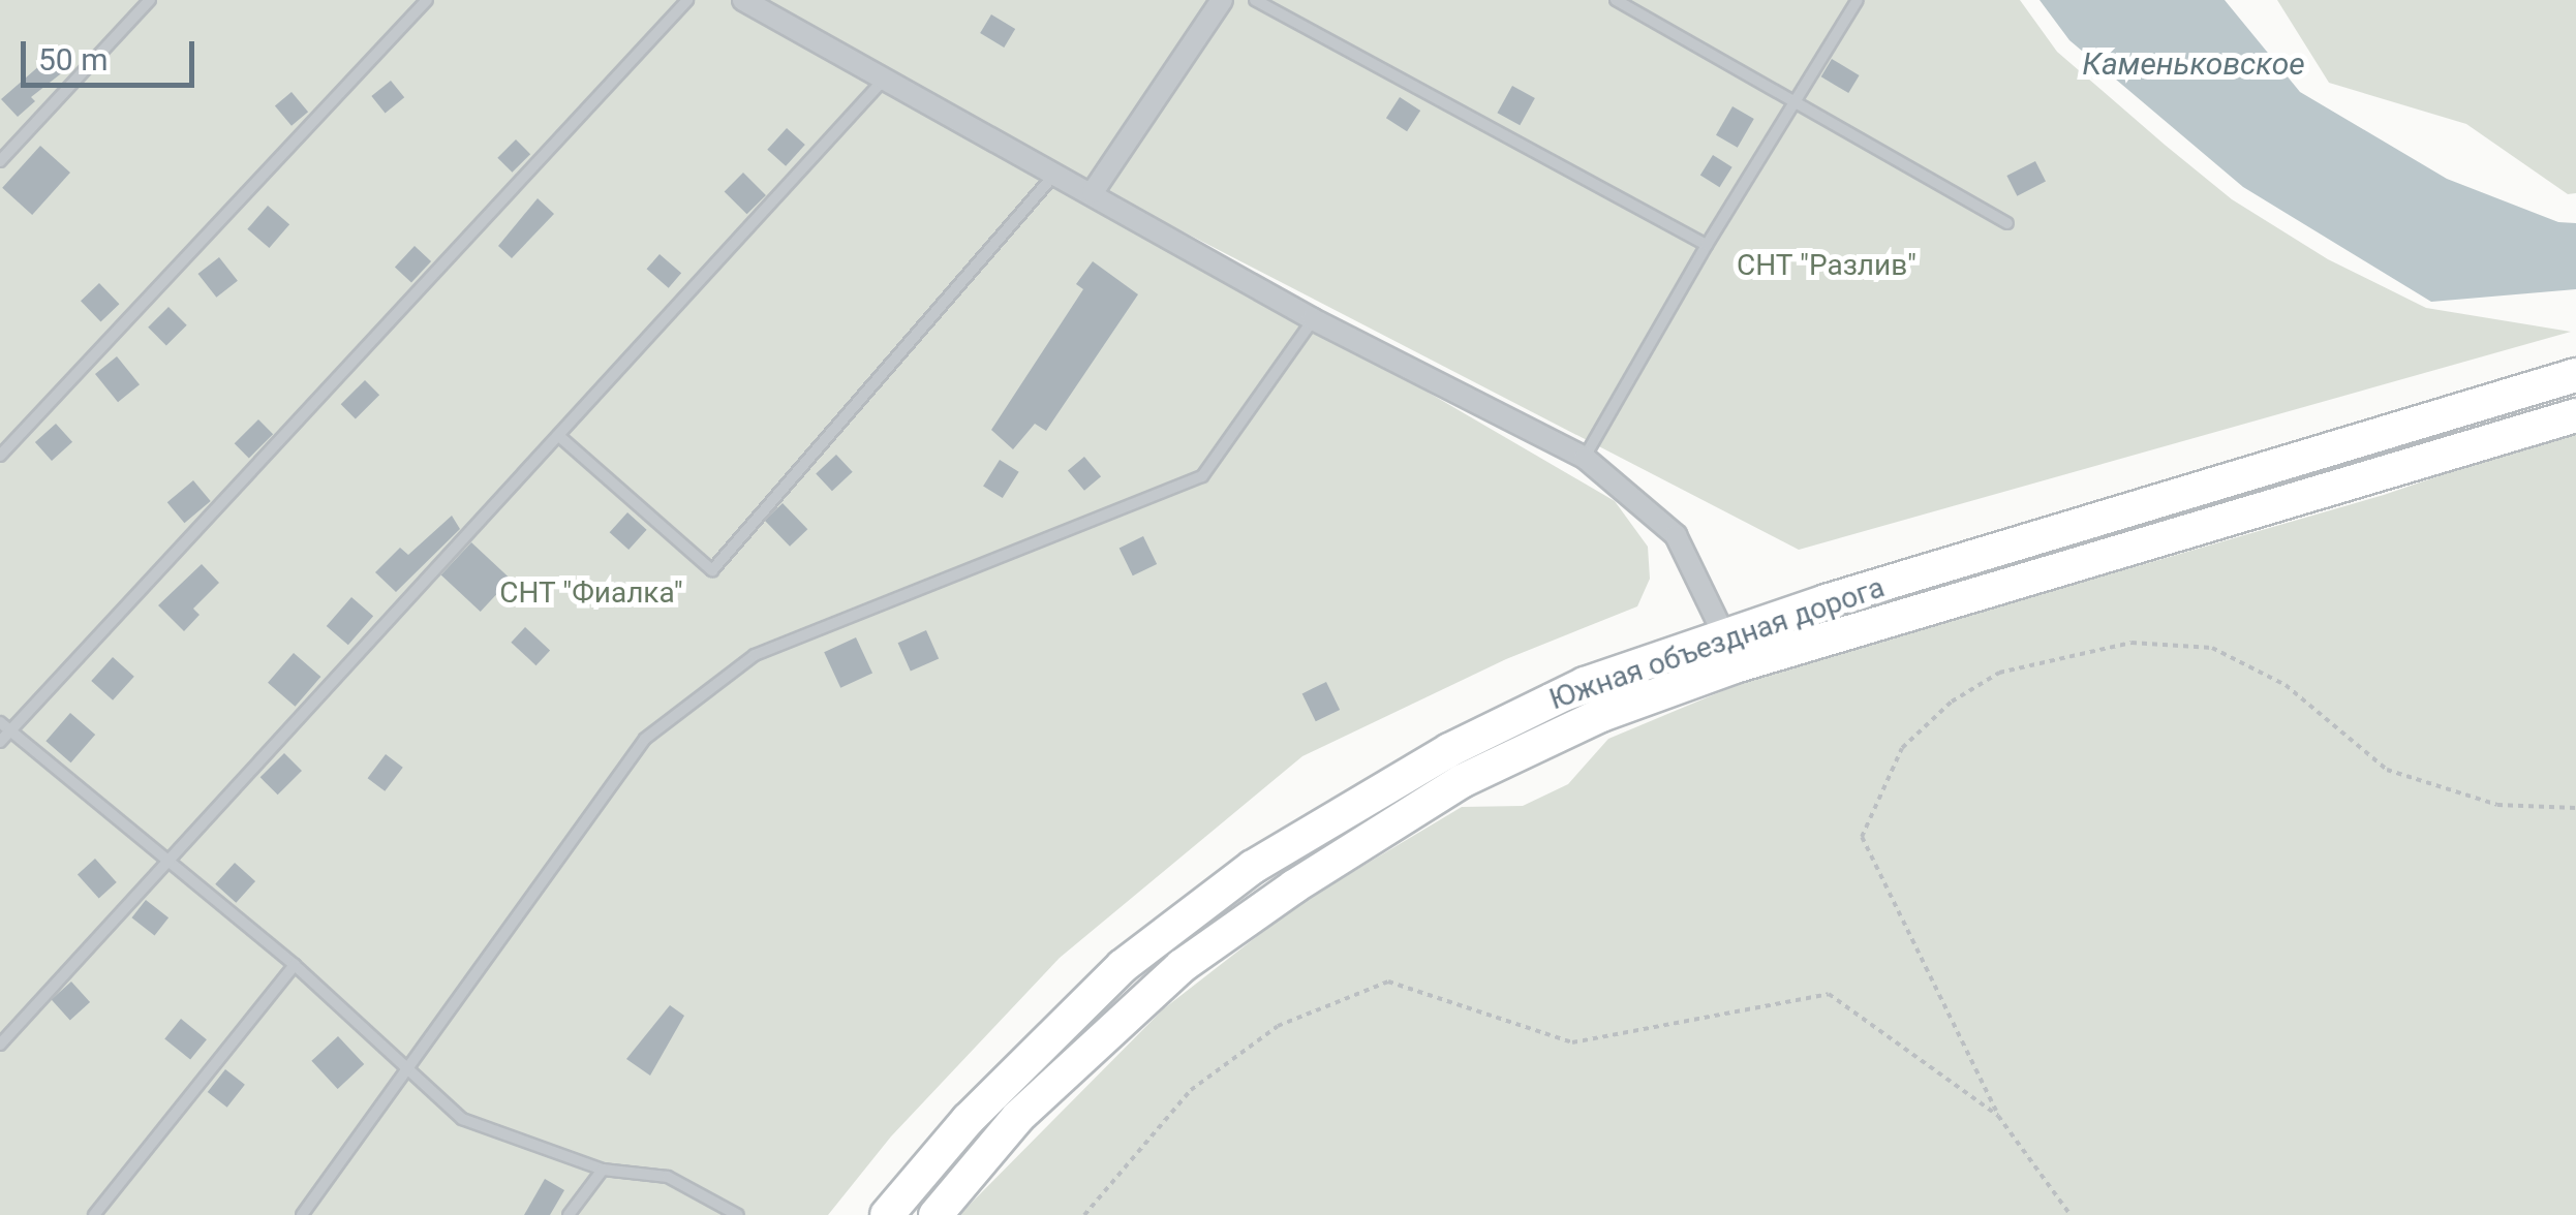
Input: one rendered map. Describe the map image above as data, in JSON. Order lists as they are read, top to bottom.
{
  "streets": {
    "main road": ["Южная объездная дорога"]
  },
  "water": ["Каменьковское"],
  "parks": ["СНТ \"Разлив\"", "СНТ \"Фиалка\""],
  "scale_bar": "50 m"
}
